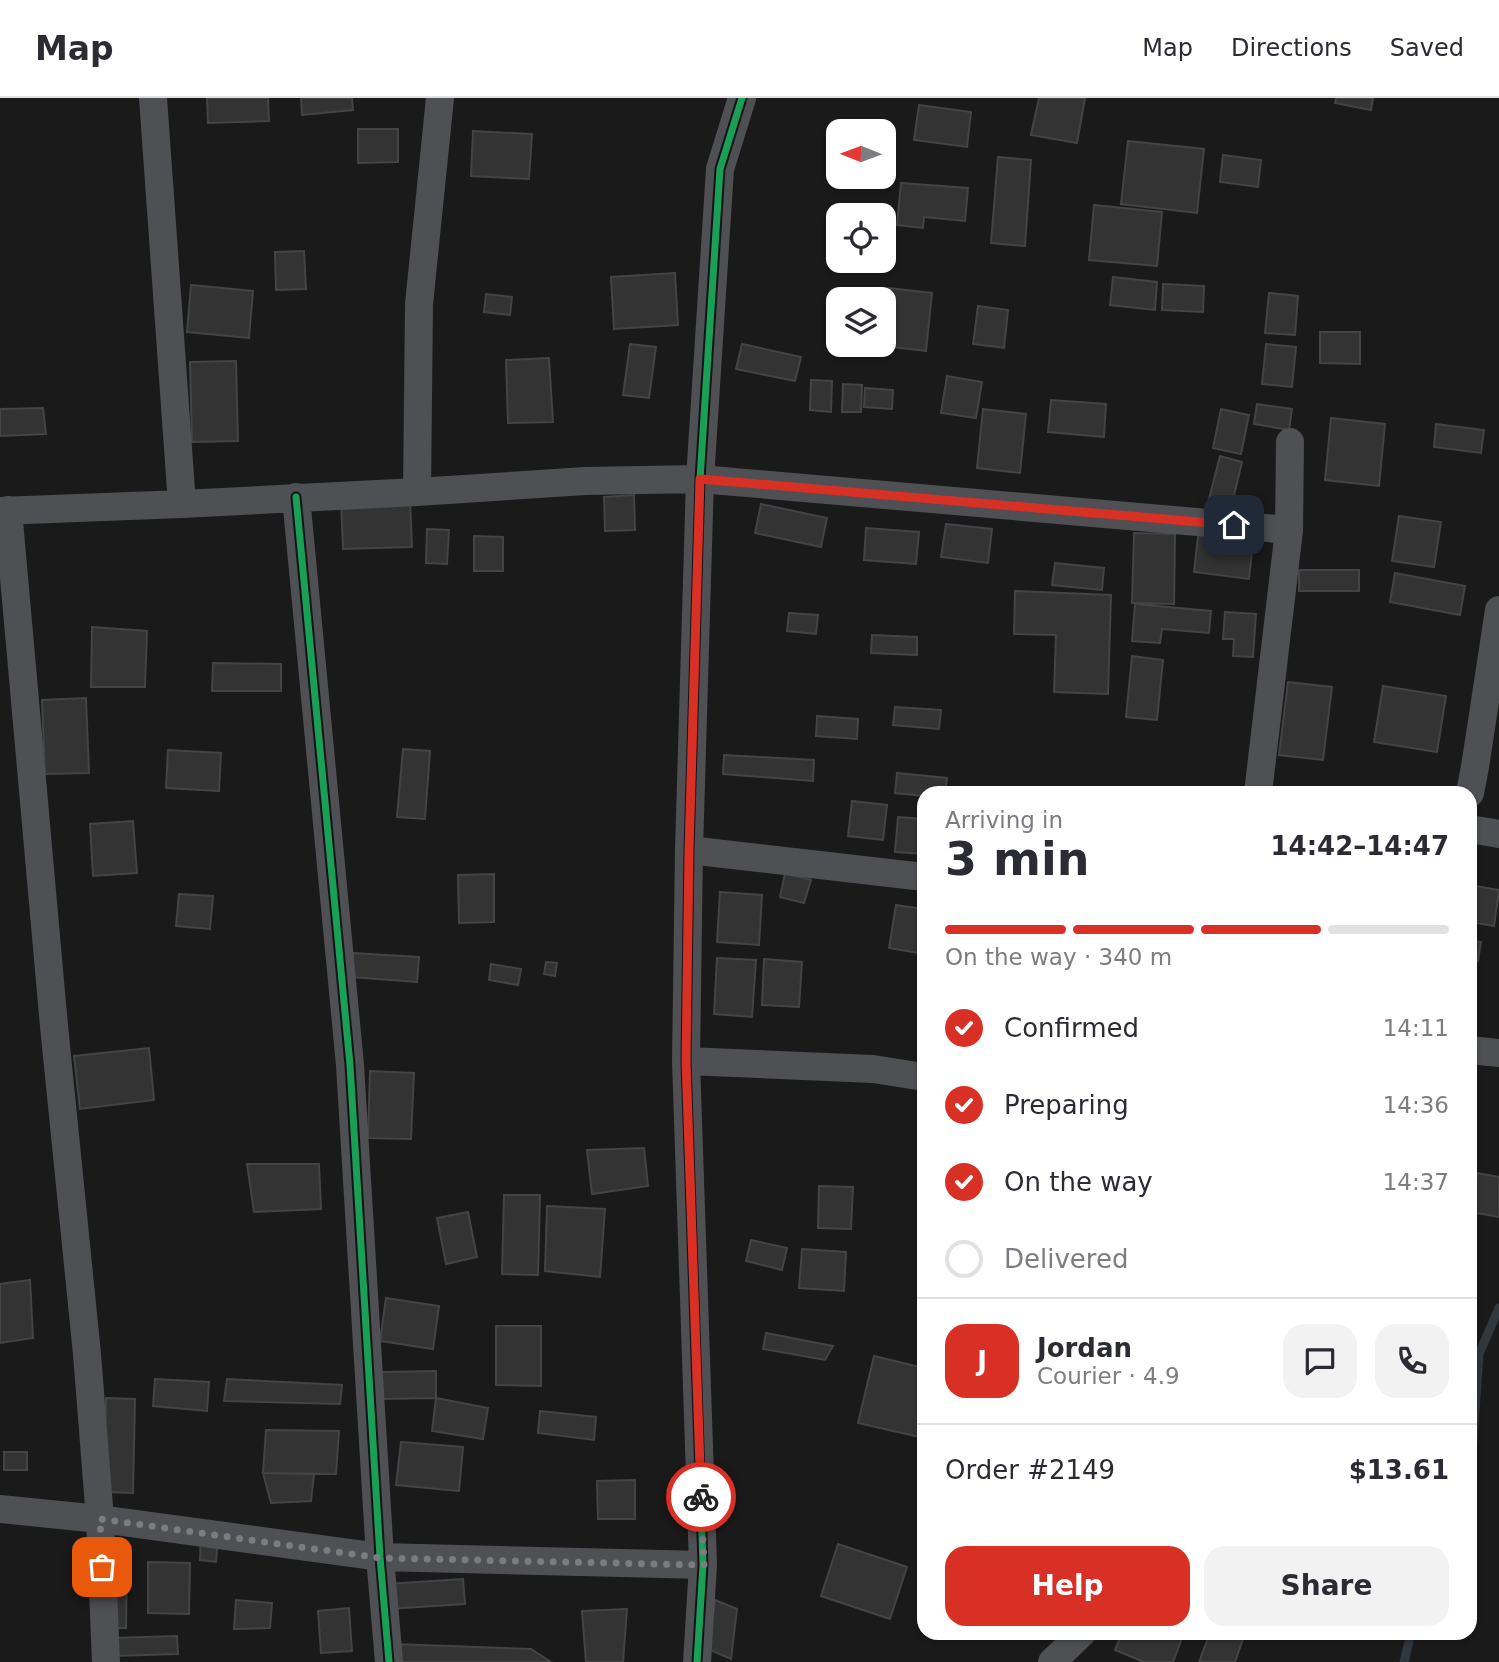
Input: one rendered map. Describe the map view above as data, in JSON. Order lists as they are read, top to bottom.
{
  "north": "left",
  "page": {
    "header": "Map",
    "nav": ["Map", "Directions", "Saved"],
    "heading": ["3 min", "Arriving in", "14:42–14:47"],
    "panel": [
      "Jordan",
      "Courier · 4.9",
      "Order #2149",
      "$13.61"
    ],
    "bar": "On the way · 340 m",
    "list": [
      ["Confirmed", "14:11"],
      ["Preparing", "14:36"],
      ["On the way", "14:37"],
      "Delivered"
    ],
    "round": "J",
    "buttons": ["Help", "Share"]
  }
}
